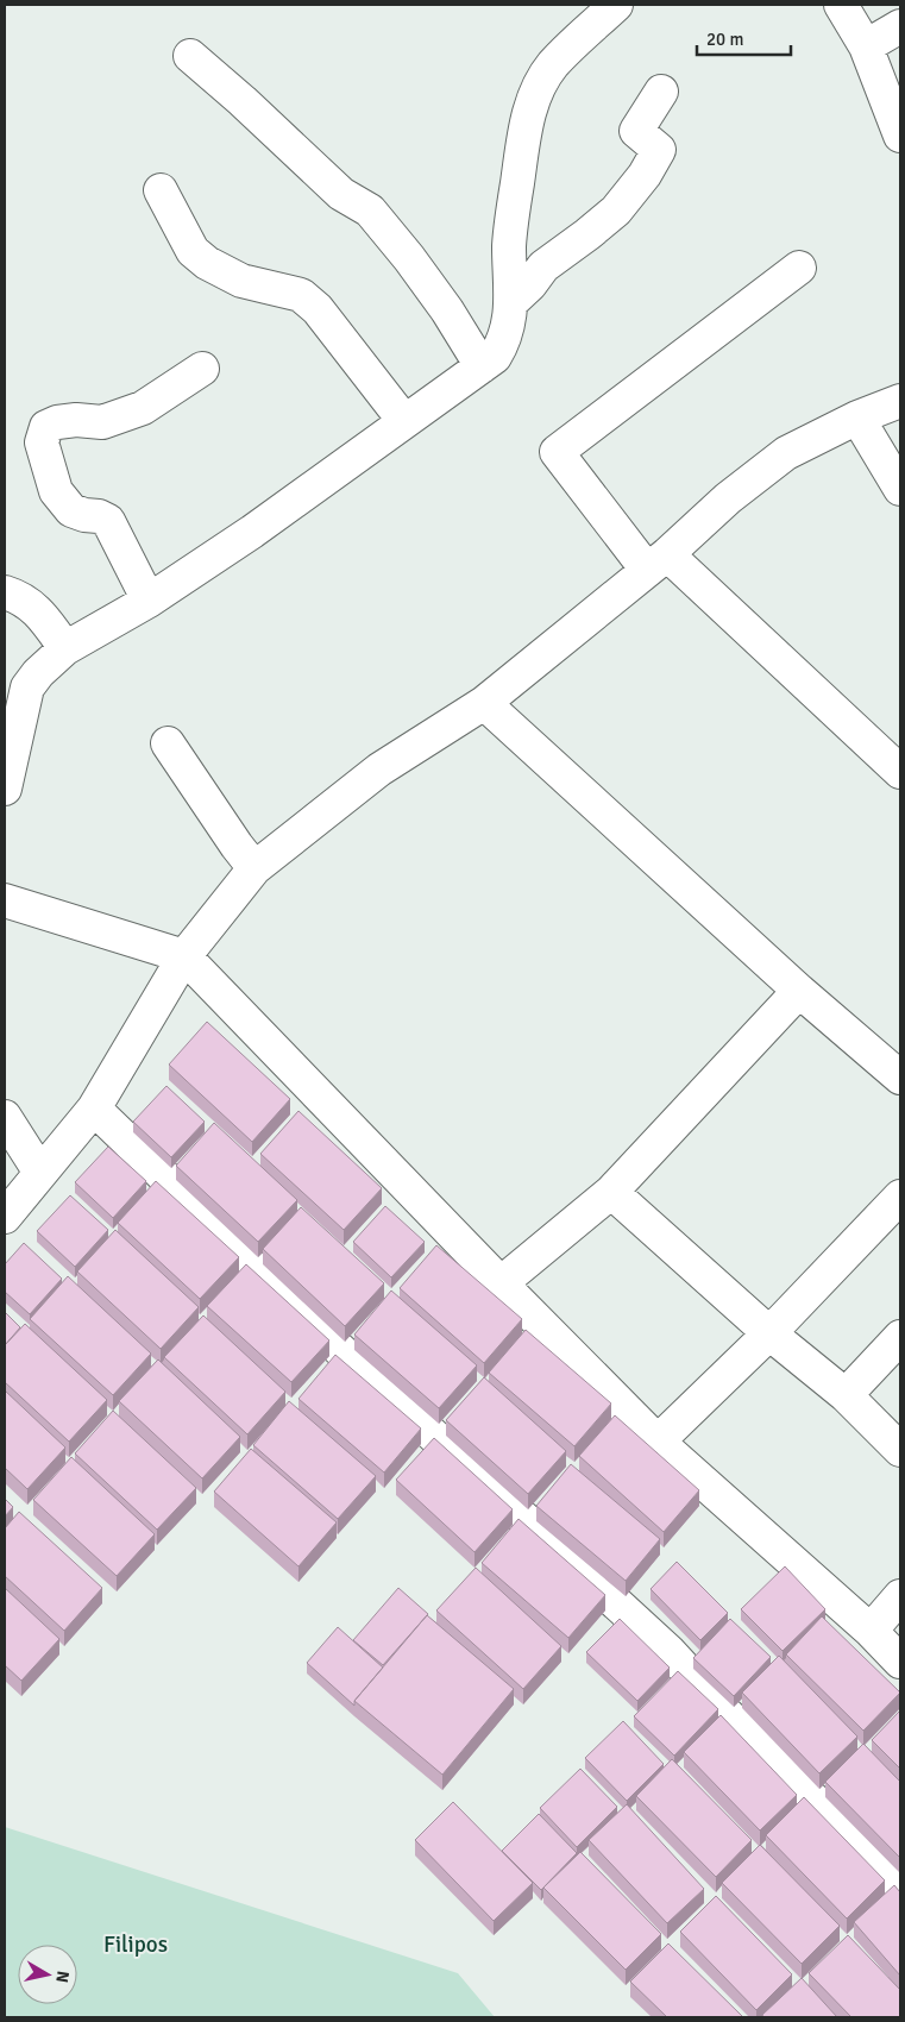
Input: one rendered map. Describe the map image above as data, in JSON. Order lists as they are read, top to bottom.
{
  "parks": ["Filipos"],
  "scale_bar": "20 m",
  "north": "right"
}
